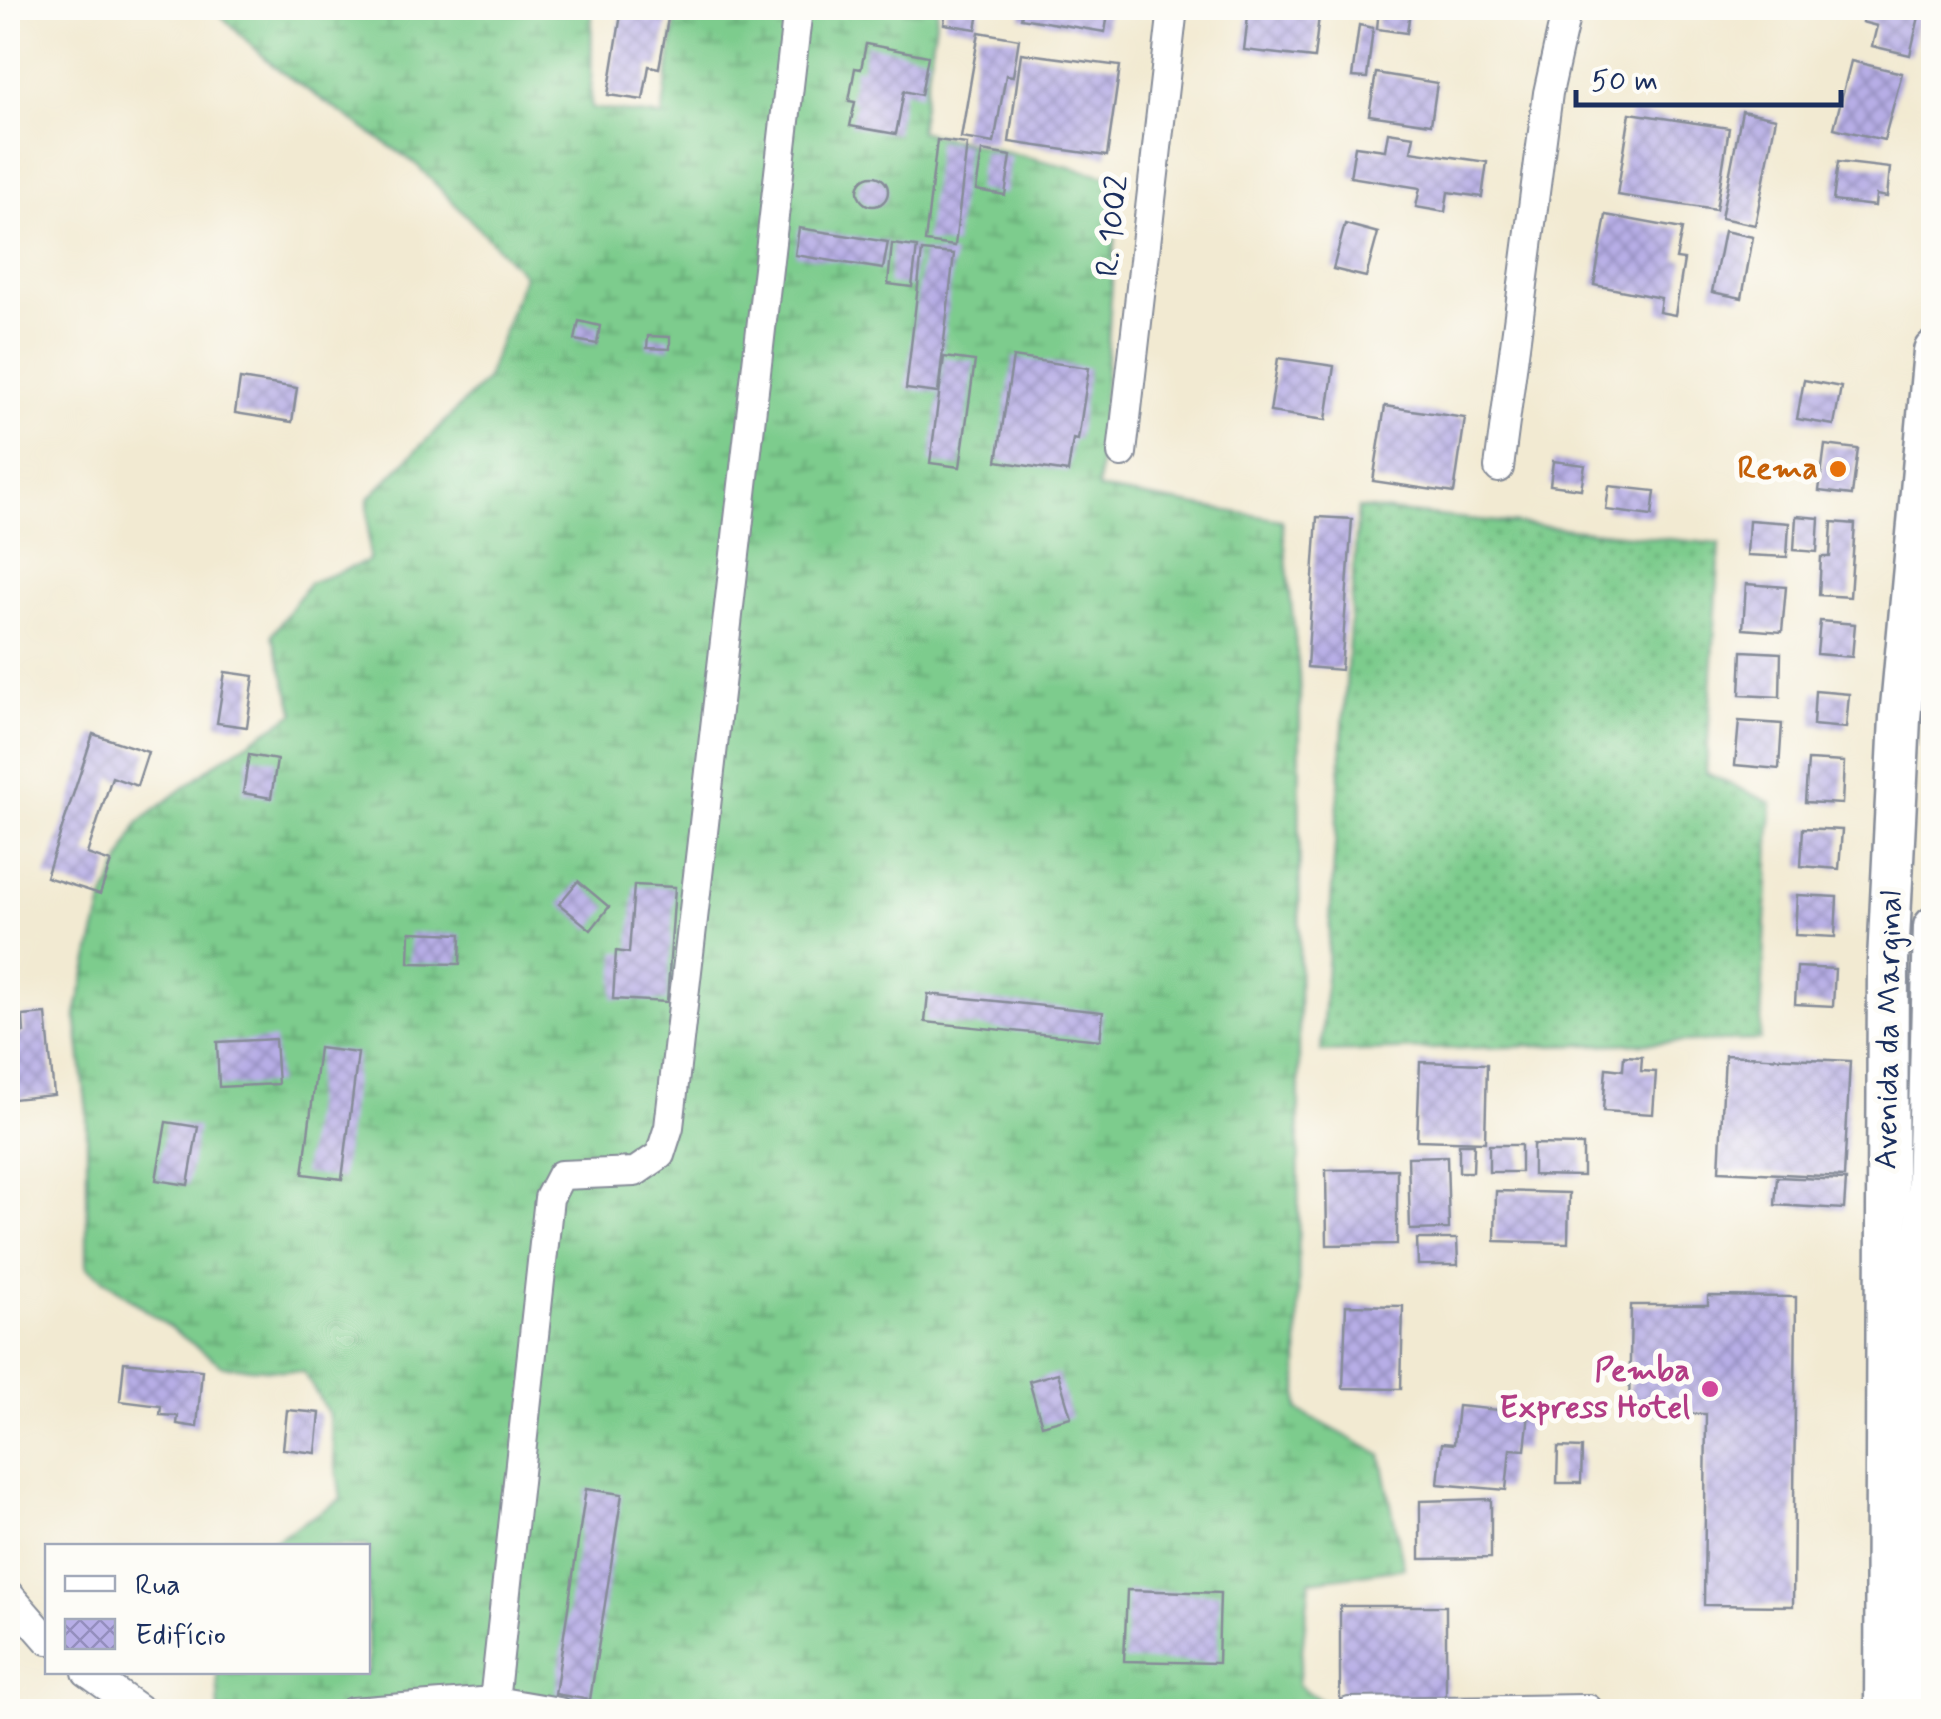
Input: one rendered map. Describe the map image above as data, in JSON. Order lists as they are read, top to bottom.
{
  "streets": {
    "street": ["R. 1002", "Avenida da Marginal"]
  },
  "places": ["Rema", "Pemba Express Hotel"],
  "legend": ["Rua", "Edifício"],
  "scale_bar": "50 m"
}
